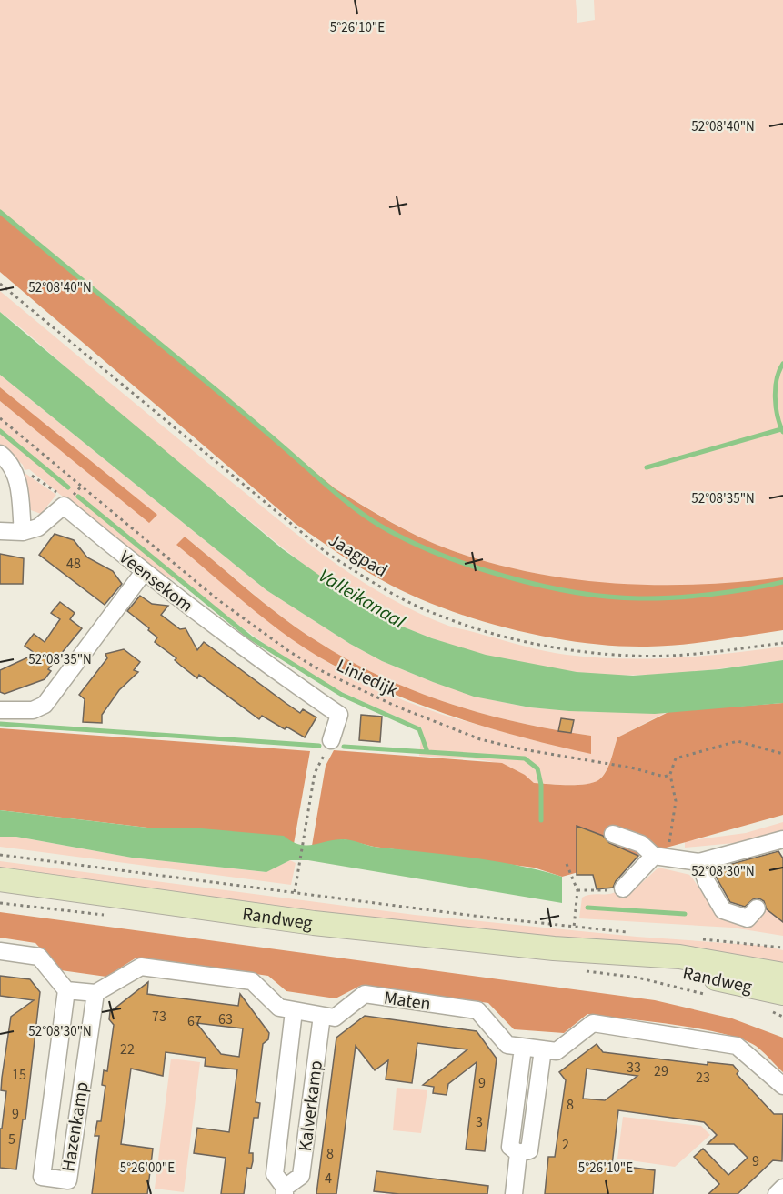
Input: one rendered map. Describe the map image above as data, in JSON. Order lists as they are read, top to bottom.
{
  "streets": {
    "main road": ["Randweg"],
    "street": [
      "Veensekom",
      "Maten",
      "Kalverkamp",
      "Hazenkamp"
    ],
    "path": ["Jaagpad", "Liniedijk"]
  },
  "crossings": [
    ["Maten", "Kalverkamp"],
    ["Maten", "Hazenkamp"]
  ],
  "water": ["Valleikanaal"],
  "house_numbers": [
    "48",
    "73",
    "63",
    "67",
    "22",
    "33",
    "29",
    "15",
    "23",
    "9",
    "8",
    "9",
    "3",
    "5",
    "2",
    "8",
    "9",
    "4"
  ],
  "coordinates": [
    "5°26'10\"E",
    "52°08'40\"N",
    "52°08'35\"N",
    "52°08'30\"N",
    "5°26'00\"E"
  ]
}
